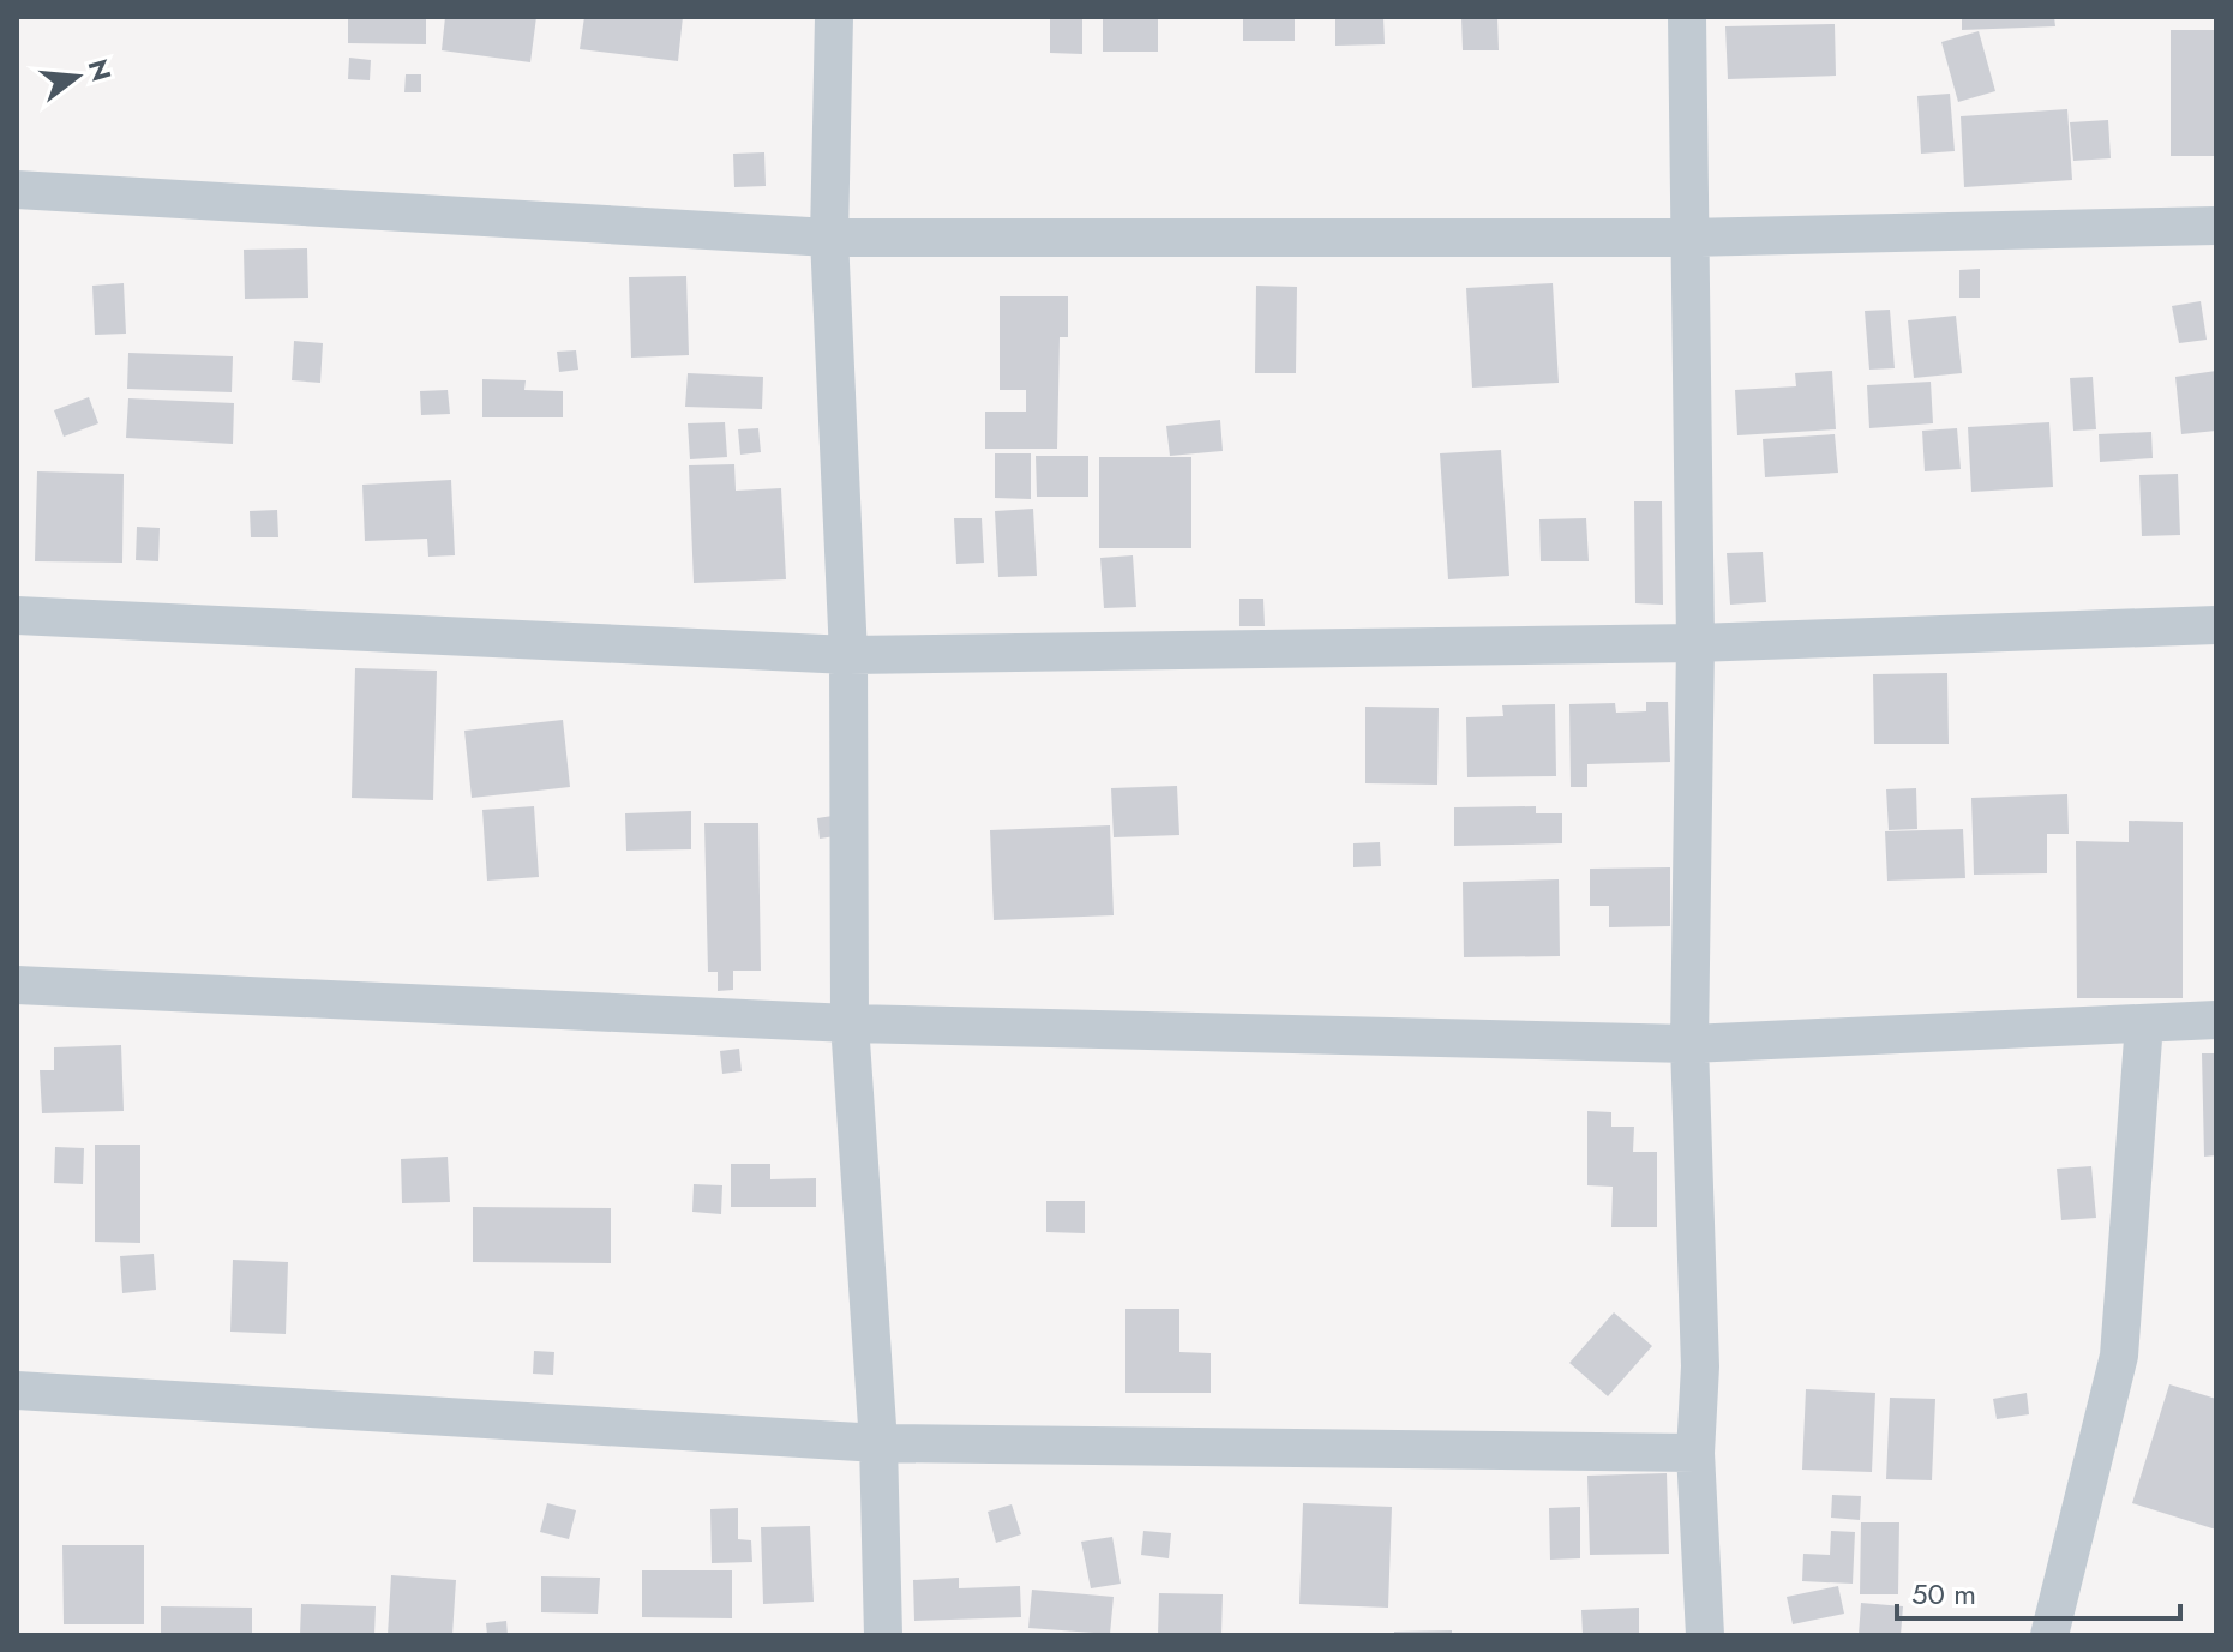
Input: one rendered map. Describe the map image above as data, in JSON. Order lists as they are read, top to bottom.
{
  "scale_bar": "50 m",
  "north": "right"
}
